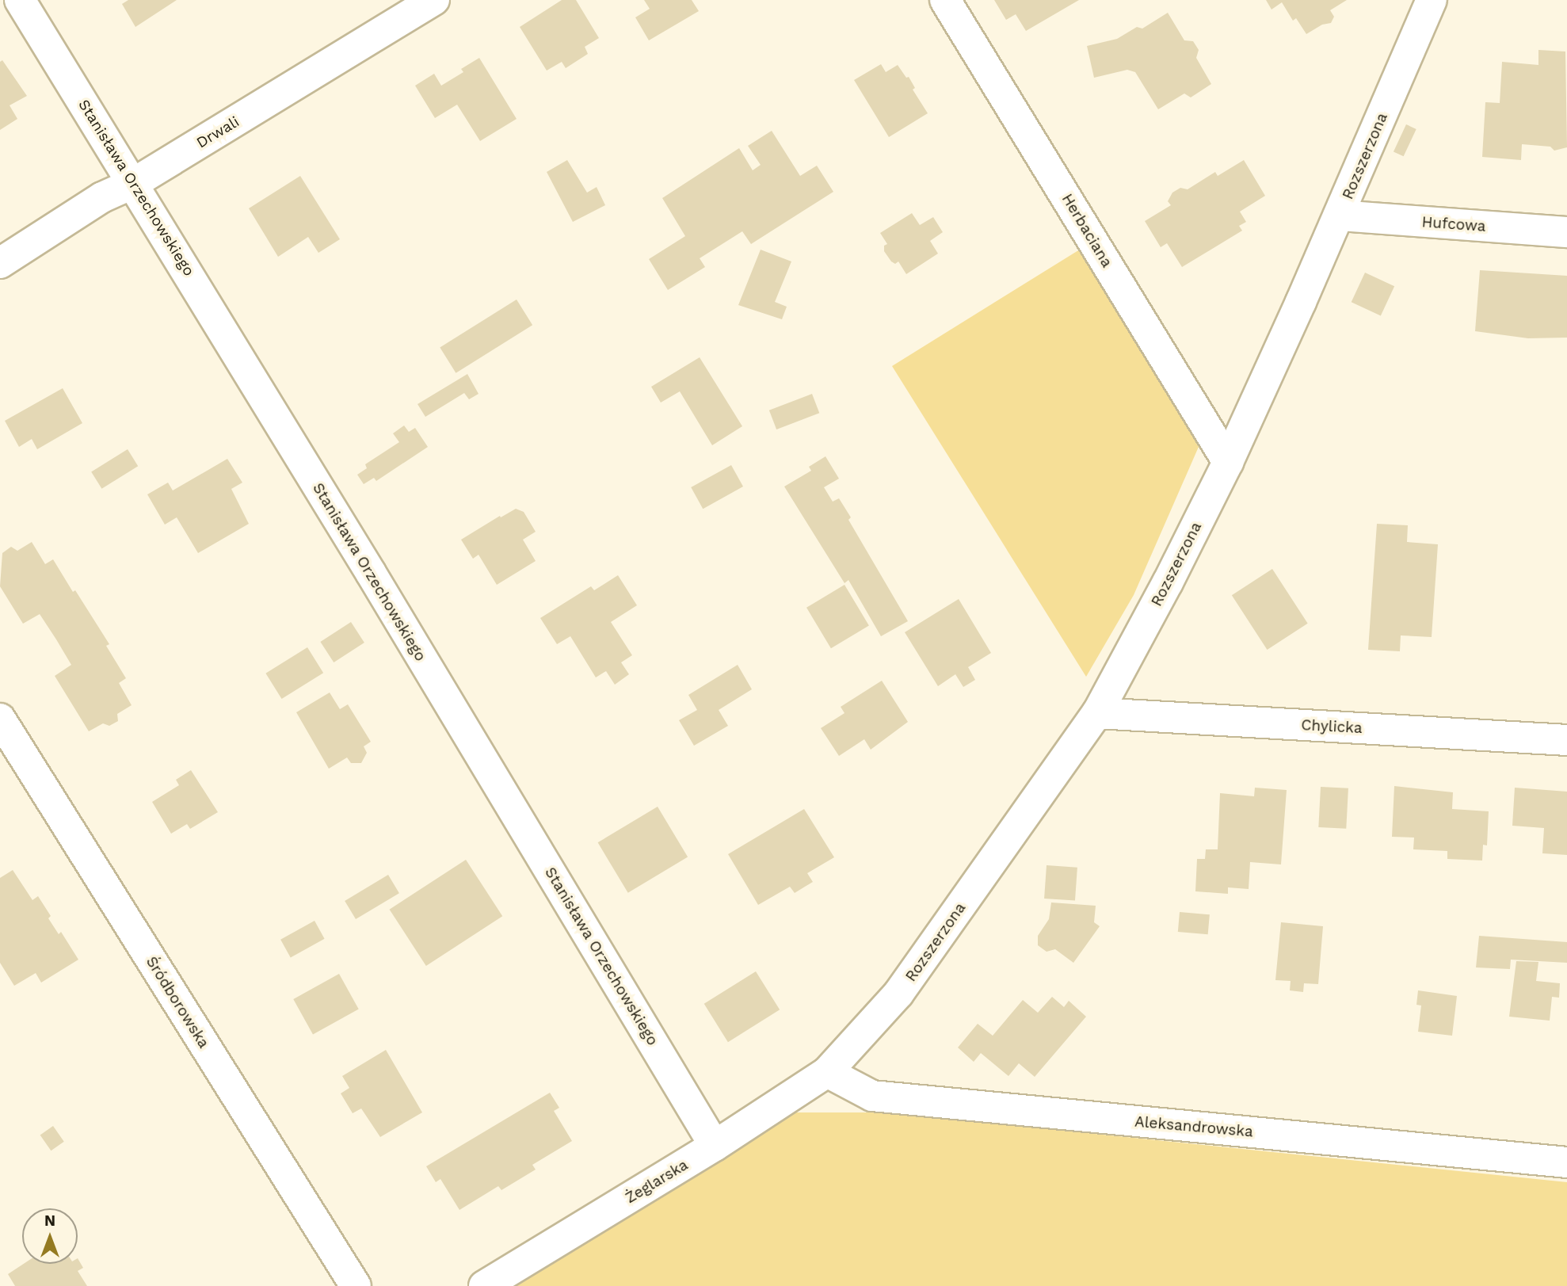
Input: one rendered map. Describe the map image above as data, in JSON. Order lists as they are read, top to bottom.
{
  "streets": {
    "street": [
      "Drwali",
      "Rozszerzona",
      "Stanisława Orzechowskiego",
      "Hufcowa",
      "Herbaciana",
      "Chylicka",
      "Śródborowska",
      "Aleksandrowska",
      "Żeglarska"
    ]
  },
  "crossings": [
    ["Drwali", "Stanisława Orzechowskiego"],
    ["Rozszerzona", "Hufcowa"],
    ["Rozszerzona", "Herbaciana"],
    ["Rozszerzona", "Chylicka"],
    ["Rozszerzona", "Aleksandrowska"],
    ["Rozszerzona", "Żeglarska"],
    ["Stanisława Orzechowskiego", "Żeglarska"],
    ["Aleksandrowska", "Żeglarska"]
  ],
  "north": "top"
}
